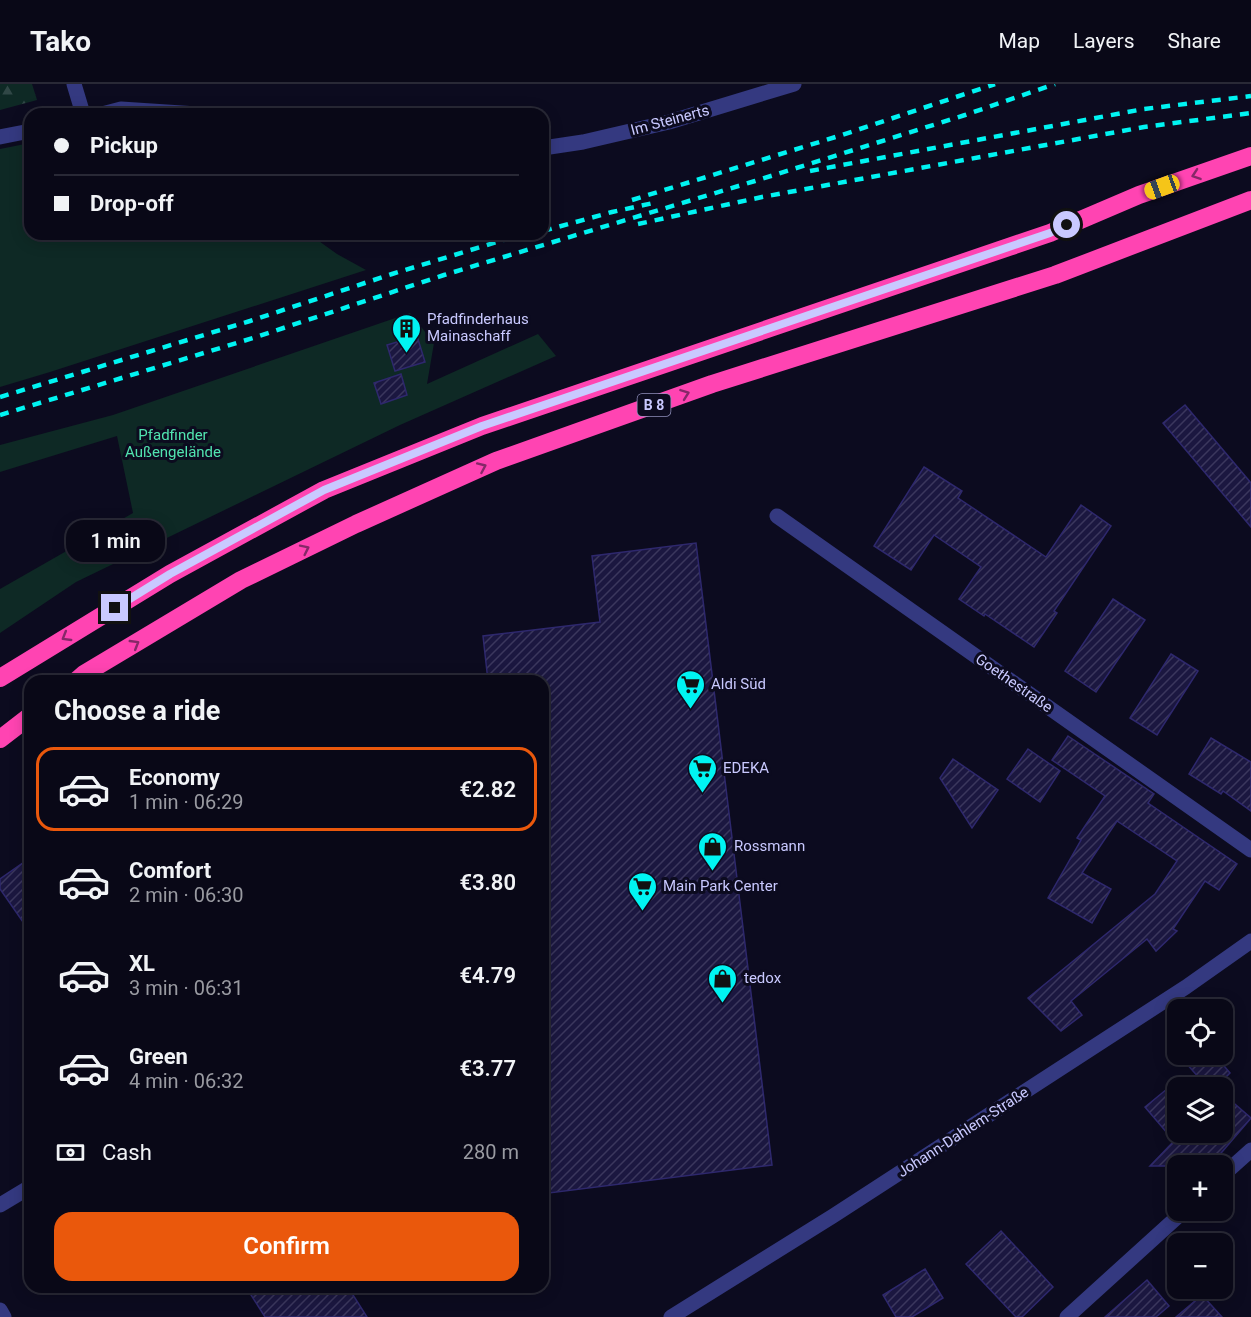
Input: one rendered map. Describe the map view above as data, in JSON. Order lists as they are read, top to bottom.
{
  "streets": {
    "highway": ["B 8"],
    "street": ["Im Steinerts", "Goethestraße", "Johann-Dahlem-Straße"]
  },
  "parks": ["Pfadfinder Außengelände"],
  "places": {
    "building": ["Pfadfinderhaus Mainaschaff"],
    "supermarket": ["Aldi Süd", "EDEKA", "Main Park Center"],
    "shop": ["Rossmann", "tedox"]
  },
  "page": {
    "header": "Tako",
    "nav": ["Map", "Layers", "Share"],
    "banner": ["Pickup", "Drop-off"],
    "bubble": "1 min",
    "heading": "Choose a ride",
    "list": [
      {
        "name": "Economy",
        "note": "1 min · 06:29",
        "value": "€2.82"
      },
      {
        "name": "Comfort",
        "note": "2 min · 06:30",
        "value": "€3.80"
      },
      {
        "name": "XL",
        "note": "3 min · 06:31",
        "value": "€4.79"
      },
      {
        "name": "Green",
        "note": "4 min · 06:32",
        "value": "€3.77"
      }
    ],
    "map_buttons": ["+", "−"],
    "pay": ["Cash", "280 m"],
    "buttons": "Confirm"
  }
}
